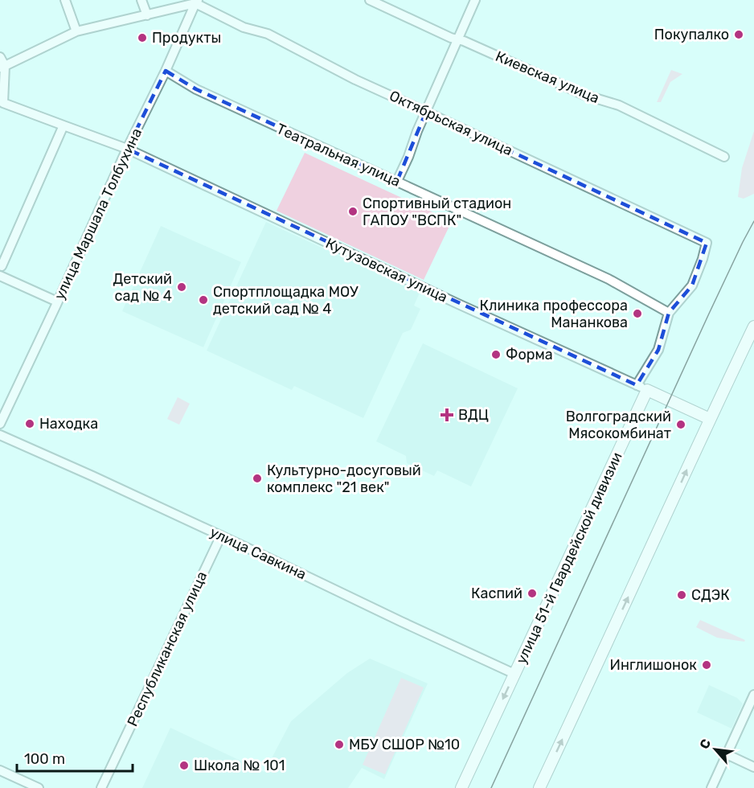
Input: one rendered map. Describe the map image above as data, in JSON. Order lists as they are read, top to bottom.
{
  "streets": {
    "main road": ["улица 51-й Гвардейской дивизии"],
    "street": [
      "Киевская улица",
      "Октябрьская улица",
      "Театральная улица",
      "улица Маршала Толбухина",
      "Кутузовская улица",
      "улица Савкина",
      "Республиканская улица"
    ]
  },
  "crossings": [
    ["Октябрьская улица", "Театральная улица"],
    ["Октябрьская улица", "улица Маршала Толбухина"],
    ["Театральная улица", "улица Маршала Толбухина"],
    ["улица Маршала Толбухина", "Кутузовская улица"],
    ["Кутузовская улица", "улица 51-й Гвардейской дивизии"],
    ["улица Савкина", "улица 51-й Гвардейской дивизии"],
    ["улица Савкина", "Республиканская улица"]
  ],
  "places": {
    "other": [
      "Покупалко",
      "Продукты",
      "Спортивный стадион ГАПОУ \"ВСПК\"",
      "Детский сад № 4",
      "Спортплощадка МОУ детский сад № 4",
      "Клиника профессора Мананкова",
      "Форма",
      "Находка",
      "Волгоградский Мясокомбинат",
      "Культурно-досуговый комплекс \"21 век\"",
      "Каспий",
      "СДЭК",
      "Инглишонок",
      "МБУ СШОР №10",
      "Школа № 101"
    ],
    "health": ["ВДЦ"]
  },
  "scale_bar": "100 m",
  "north": "top left"
}
